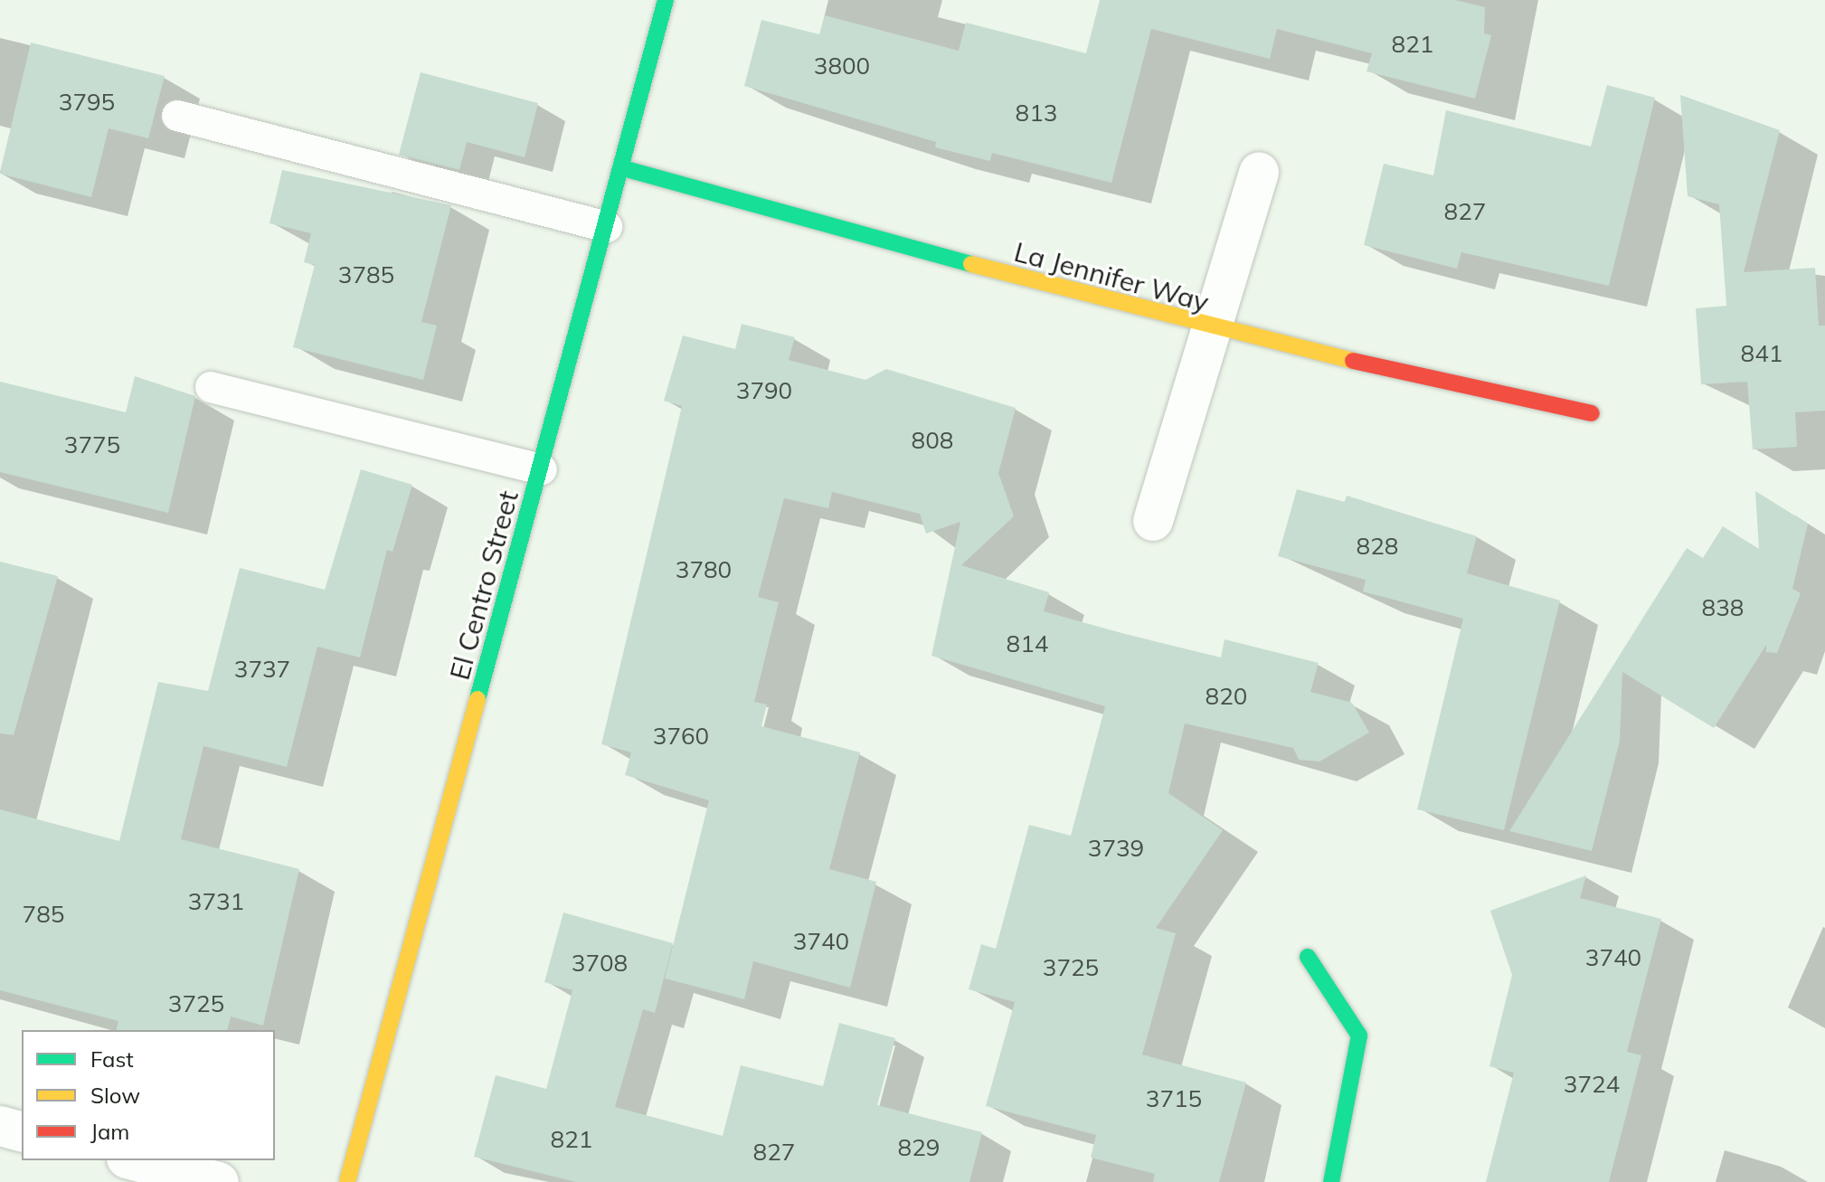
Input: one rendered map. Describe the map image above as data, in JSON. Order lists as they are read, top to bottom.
{
  "streets": {
    "street": ["La Jennifer Way", "El Centro Street"]
  },
  "crossings": [
    ["La Jennifer Way", "El Centro Street"]
  ],
  "house_numbers": [
    "821",
    "3800",
    "3795",
    "813",
    "827",
    "3785",
    "841",
    "3790",
    "808",
    "3775",
    "828",
    "3780",
    "838",
    "814",
    "3737",
    "820",
    "3760",
    "3739",
    "3731",
    "785",
    "3740",
    "3740",
    "3708",
    "3725",
    "3725",
    "3724",
    "3715",
    "821",
    "829",
    "827"
  ],
  "legend": ["Fast", "Slow", "Jam"]
}
